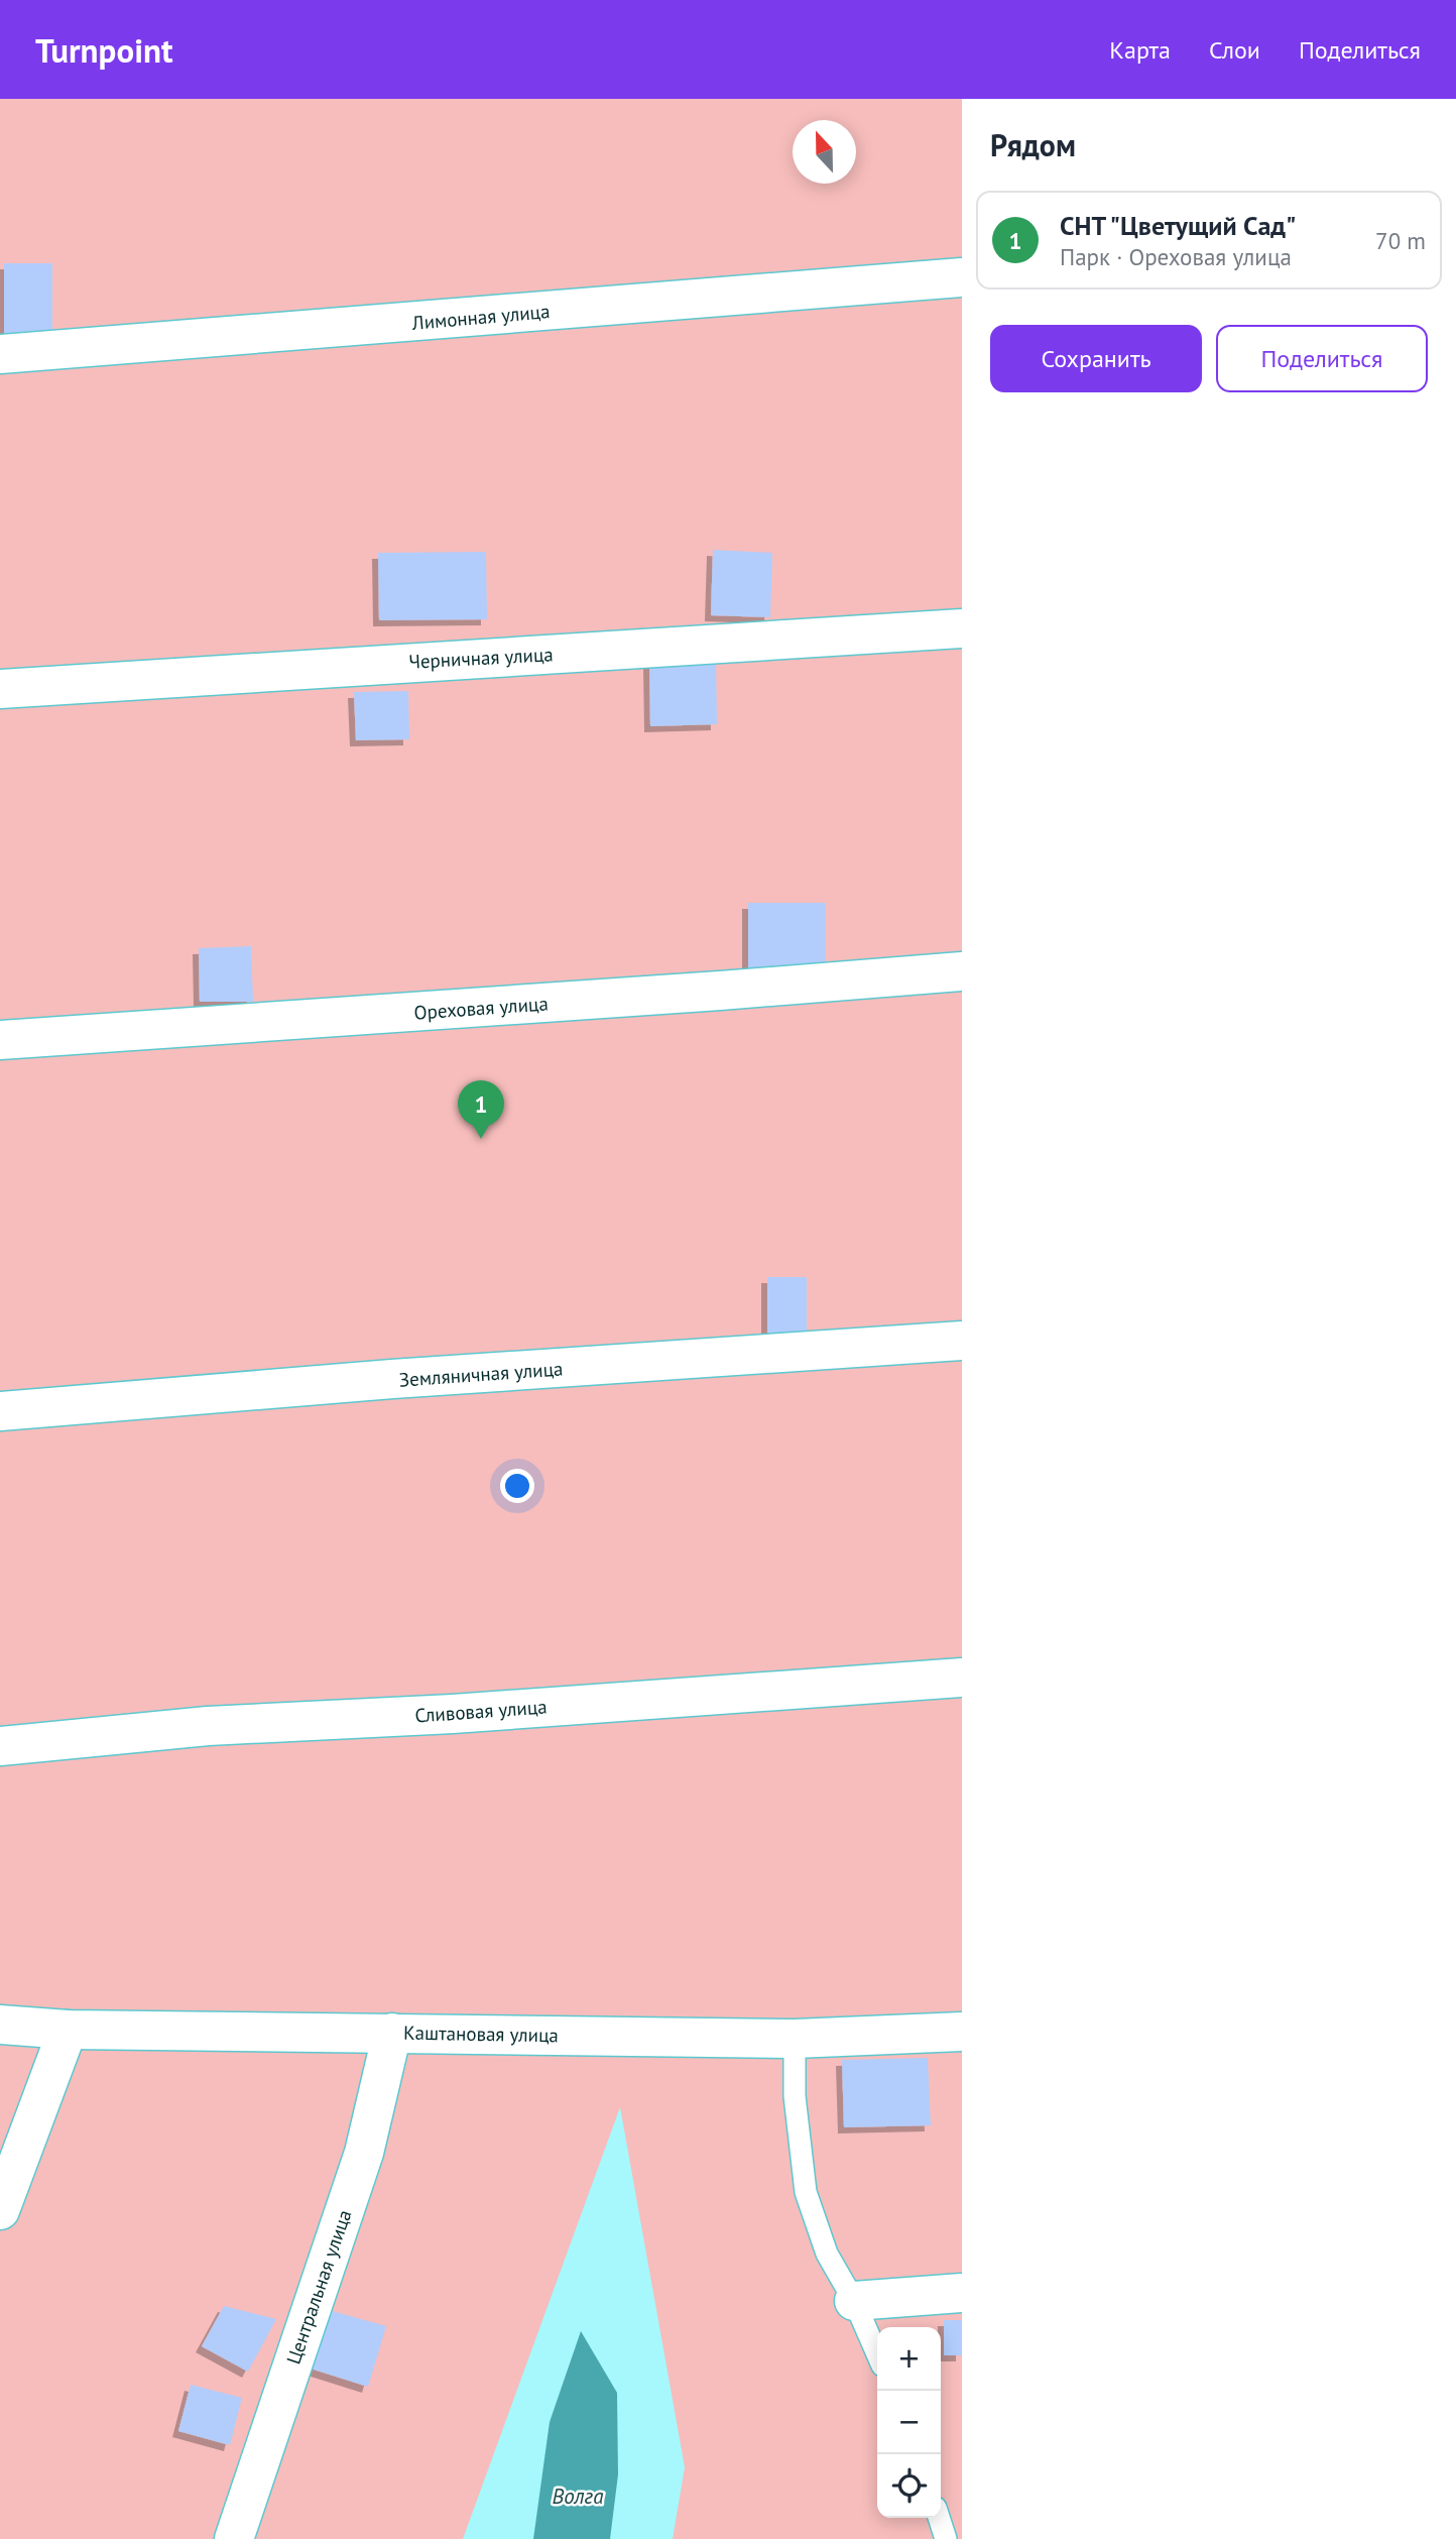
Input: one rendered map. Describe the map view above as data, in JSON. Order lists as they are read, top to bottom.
{
  "streets": {
    "street": [
      "Лимонная улица",
      "Черничная улица",
      "Ореховая улица",
      "Земляничная улица",
      "Сливовая улица",
      "Каштановая улица",
      "Центральная улица"
    ]
  },
  "crossings": [
    ["Каштановая улица", "Центральная улица"]
  ],
  "water": ["Волга"],
  "north": "top",
  "page": {
    "header": "Turnpoint",
    "nav": ["Карта", "Слои", "Поделиться"],
    "heading": "Рядом",
    "list": [
      {
        "mark": "1",
        "name": "СНТ \"Цветущий Сад\"",
        "note": "Парк · Ореховая улица",
        "value": "70 m"
      }
    ],
    "buttons": ["Сохранить", "Поделиться"],
    "pins": "1",
    "map_buttons": ["+", "−"]
  }
}
